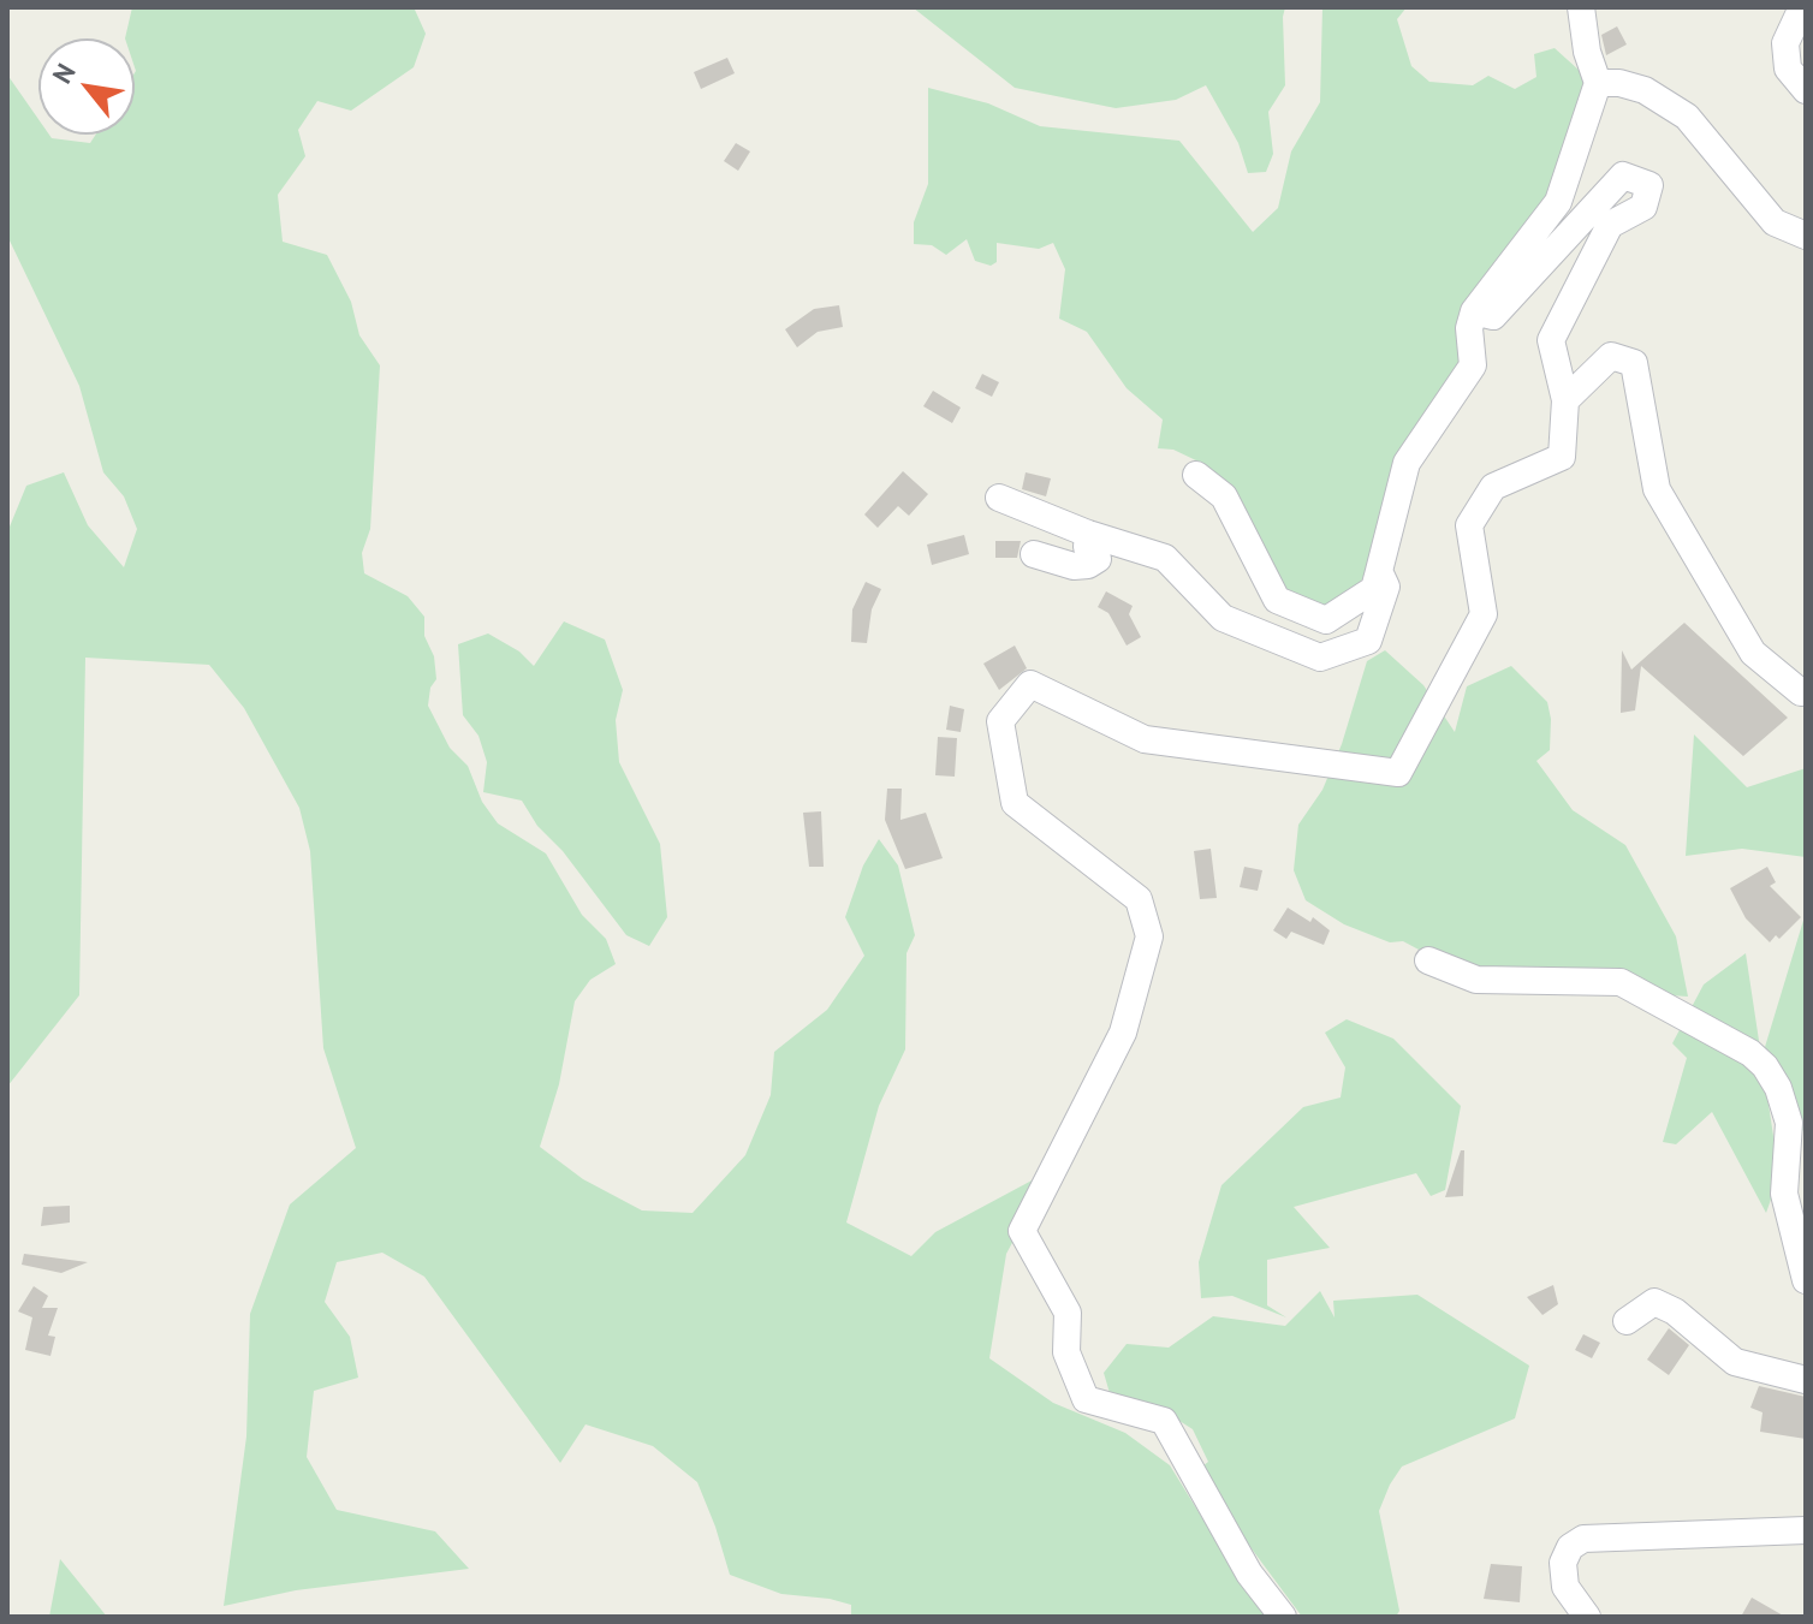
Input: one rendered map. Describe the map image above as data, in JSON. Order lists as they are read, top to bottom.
{
  "north": "top left"
}
